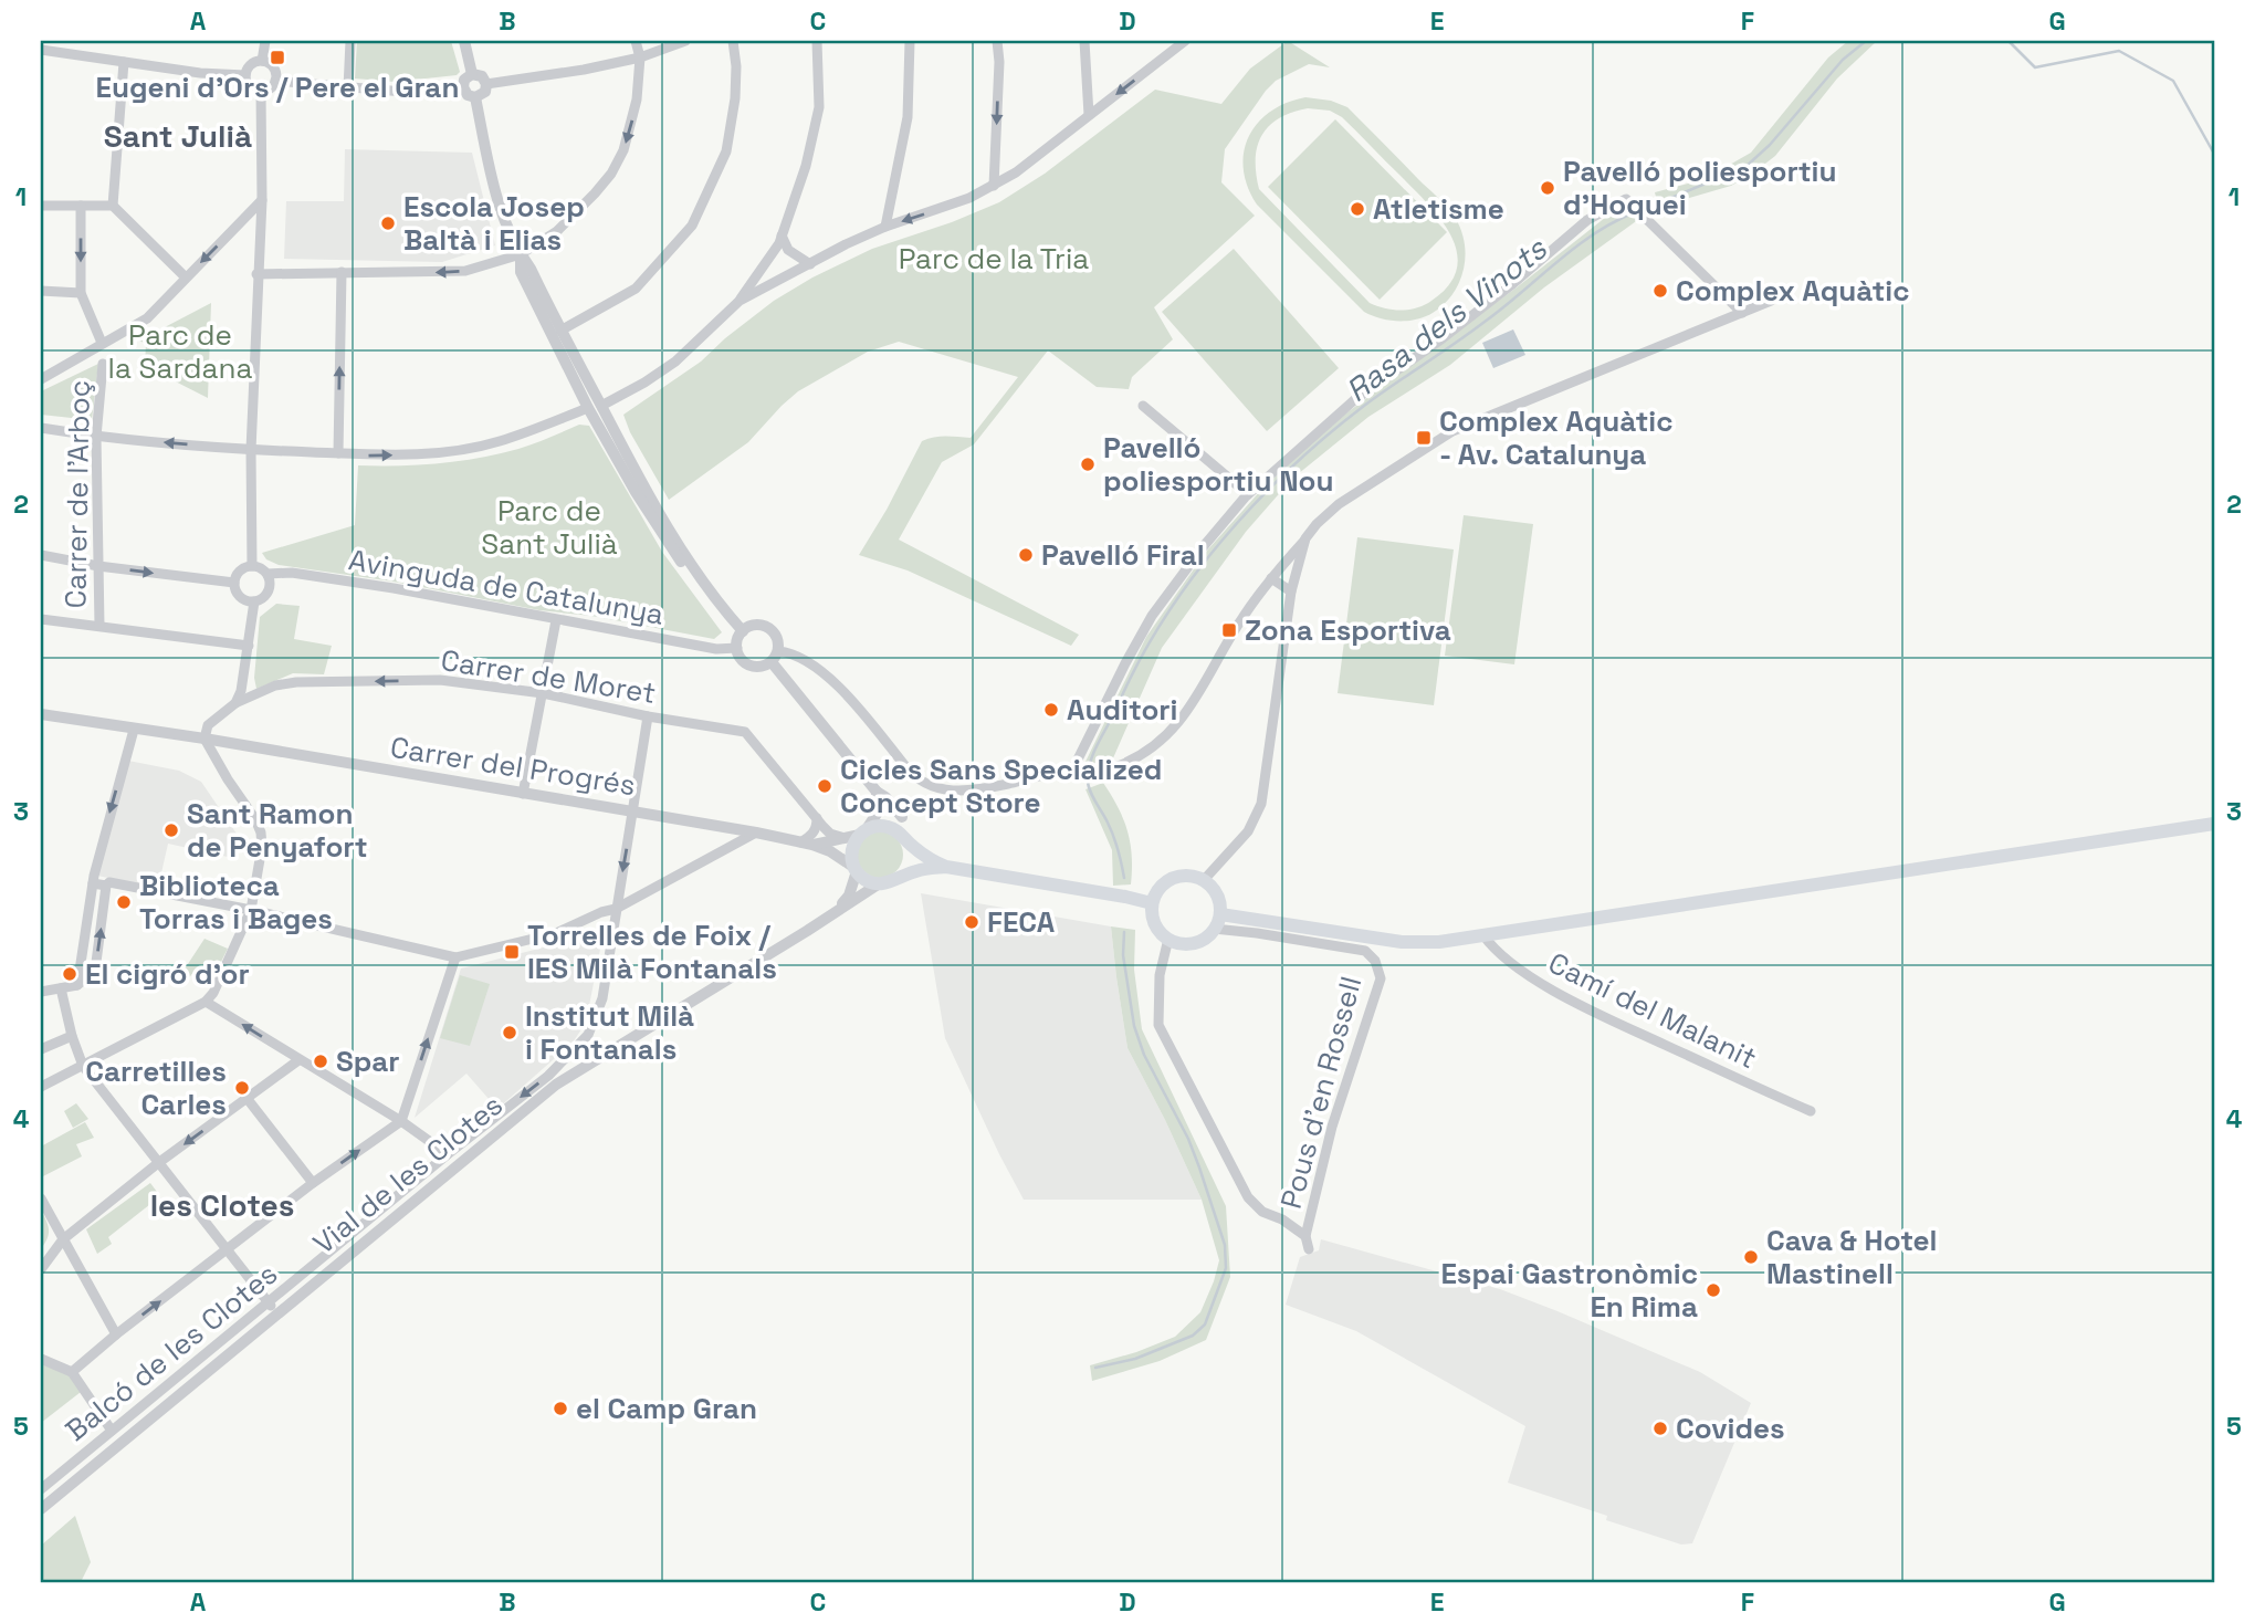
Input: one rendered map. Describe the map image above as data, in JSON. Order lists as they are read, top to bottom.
{
  "streets": {
    "street": [
      "Carrer de l'Arboç",
      "Avinguda de Catalunya",
      "Carrer de Moret",
      "Carrer del Progrés",
      "Camí del Malanit",
      "Pous d'en Rossell",
      "Vial de les Clotes",
      "Balcó de les Clotes"
    ]
  },
  "crossings": [
    ["Carrer de Moret", "Carrer del Progrés"],
    ["Carrer de Moret", "Balcó de les Clotes"],
    ["Carrer del Progrés", "Vial de les Clotes"],
    ["Carrer del Progrés", "Balcó de les Clotes"]
  ],
  "one_way": ["Carrer de Moret", "Balcó de les Clotes"],
  "districts": ["Sant Julià", "les Clotes"],
  "water": ["Rasa dels Vinots"],
  "parks": ["Parc de la Tria", "Parc de la Sardana", "Parc de Sant Julià"],
  "places": {
    "transit": [
      "Eugeni d'Ors / Pere el Gran",
      "Complex Aquàtic - Av. Catalunya",
      "Zona Esportiva",
      "Torrelles de Foix / IES Milà Fontanals"
    ],
    "other": [
      "Pavelló poliesportiu d'Hoquei",
      "Atletisme",
      "Escola Josep Baltà i Elias",
      "Complex Aquàtic",
      "Pavelló poliesportiu Nou",
      "Pavelló Firal",
      "Auditori",
      "Cicles Sans Specialized Concept Store",
      "Sant Ramon de Penyafort",
      "Biblioteca Torras i Bages",
      "FECA",
      "El cigró d'or",
      "Institut Milà i Fontanals",
      "Spar",
      "Carretilles Carles",
      "Cava & Hotel Mastinell",
      "Espai Gastronòmic En Rima",
      "el Camp Gran",
      "Covides"
    ]
  },
  "grid": {
    "columns": [
      "A",
      "B",
      "C",
      "D",
      "E",
      "F",
      "G"
    ],
    "rows": [
      "1",
      "2",
      "3",
      "4",
      "5"
    ]
  }
}
